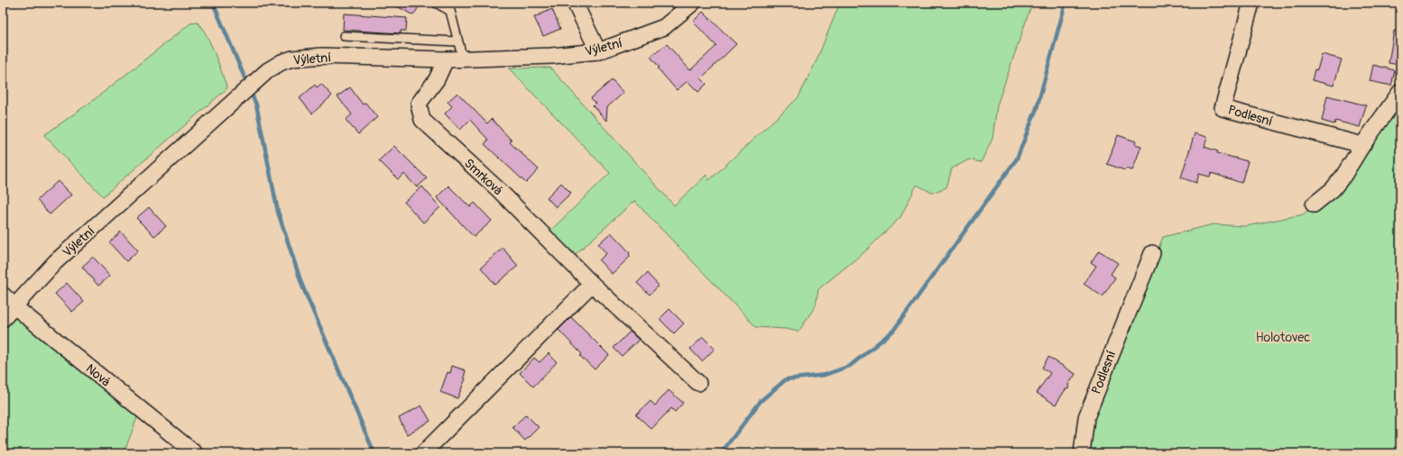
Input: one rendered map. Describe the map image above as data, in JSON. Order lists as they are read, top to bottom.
{
  "streets": {
    "street": [
      "Výletní",
      "Podlesní",
      "Smrková",
      "Nová"
    ]
  },
  "crossings": [
    ["Výletní", "Smrková"],
    ["Výletní", "Nová"]
  ],
  "parks": ["Holotovec"]
}
